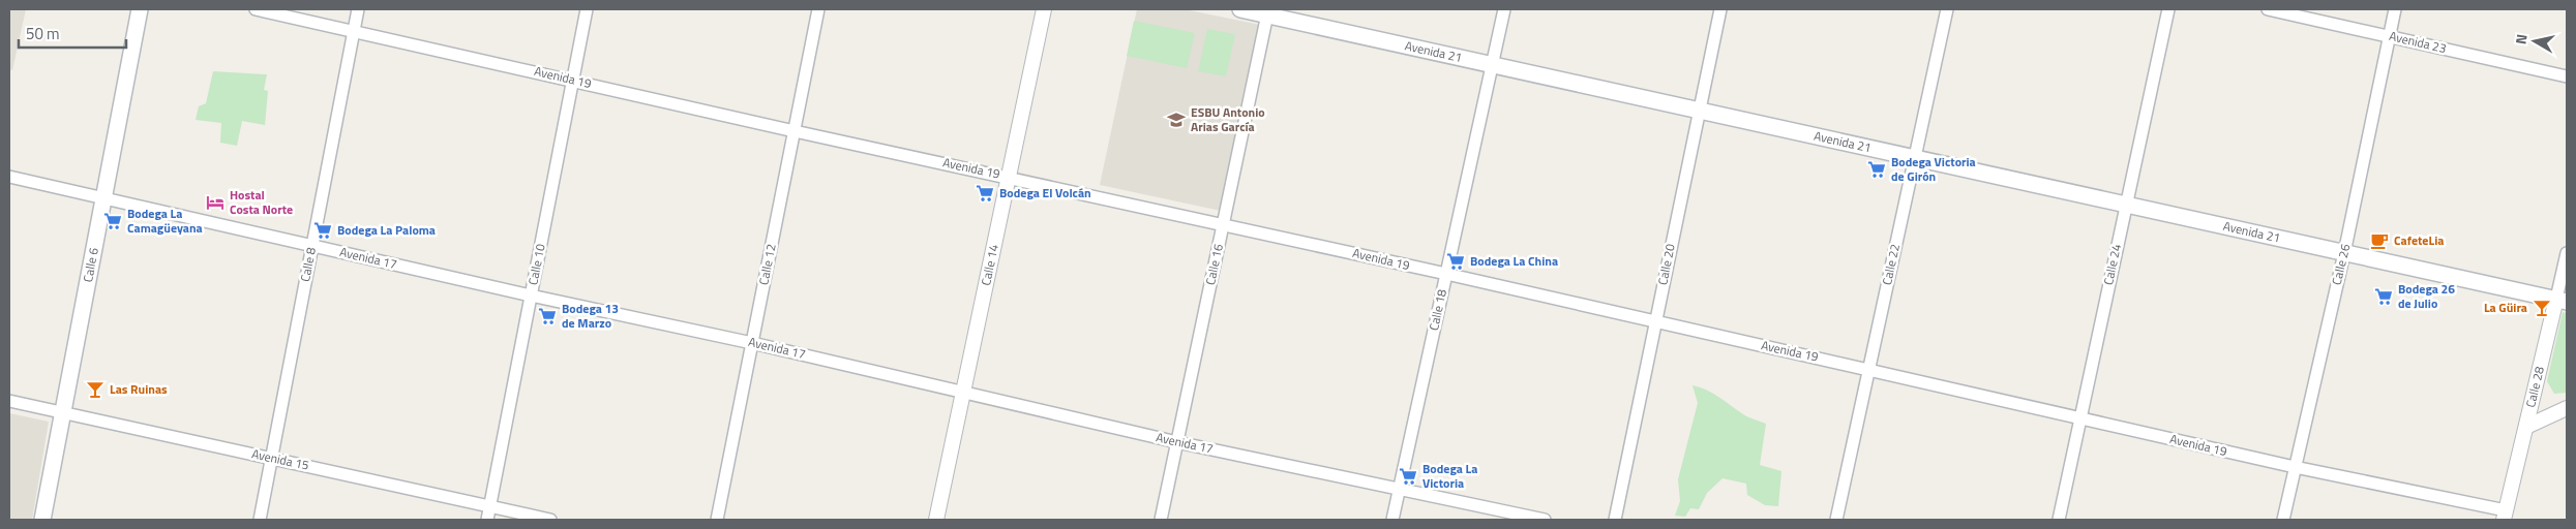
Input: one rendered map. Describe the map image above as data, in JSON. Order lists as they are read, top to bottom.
{
  "streets": {
    "main road": ["Avenida 21", "Calle 6"],
    "street": [
      "Avenida 23",
      "Avenida 19",
      "Avenida 17",
      "Calle 8",
      "Calle 10",
      "Calle 12",
      "Calle 14",
      "Calle 16",
      "Calle 20",
      "Calle 22",
      "Calle 24",
      "Calle 26",
      "Calle 18",
      "Calle 28",
      "Avenida 15"
    ]
  },
  "crossings": [
    ["Avenida 23", "Calle 26"],
    ["Avenida 21", "Calle 16"],
    ["Avenida 21", "Calle 20"],
    ["Avenida 21", "Calle 22"],
    ["Avenida 21", "Calle 24"],
    ["Avenida 21", "Calle 26"],
    ["Avenida 21", "Calle 18"],
    ["Avenida 21", "Calle 28"],
    ["Avenida 19", "Calle 8"],
    ["Avenida 19", "Calle 10"],
    ["Avenida 19", "Calle 12"],
    ["Avenida 19", "Calle 14"],
    ["Avenida 19", "Calle 16"],
    ["Avenida 19", "Calle 20"],
    ["Avenida 19", "Calle 22"],
    ["Avenida 19", "Calle 24"],
    ["Avenida 19", "Calle 26"],
    ["Avenida 19", "Calle 18"],
    ["Avenida 19", "Calle 28"],
    ["Avenida 17", "Calle 6"],
    ["Avenida 17", "Calle 8"],
    ["Avenida 17", "Calle 10"],
    ["Avenida 17", "Calle 12"],
    ["Avenida 17", "Calle 14"],
    ["Avenida 17", "Calle 16"],
    ["Avenida 17", "Calle 18"],
    ["Calle 6", "Avenida 15"],
    ["Calle 8", "Avenida 15"],
    ["Calle 10", "Avenida 15"]
  ],
  "places": {
    "school or university": ["ESBU Antonio Arias García"],
    "supermarket": [
      "Bodega Victoria de Girón",
      "Bodega El Volcán",
      "Bodega La Camagüeyana",
      "Bodega La Paloma",
      "Bodega La China",
      "Bodega 26 de Julio",
      "Bodega 13 de Marzo",
      "Bodega La Victoria"
    ],
    "hotel": ["Hostal Costa Norte"],
    "cafe": ["CafeteLia"],
    "bar": ["La Güira", "Las Ruinas"]
  },
  "scale_bar": "50 m",
  "north": "left"
}
